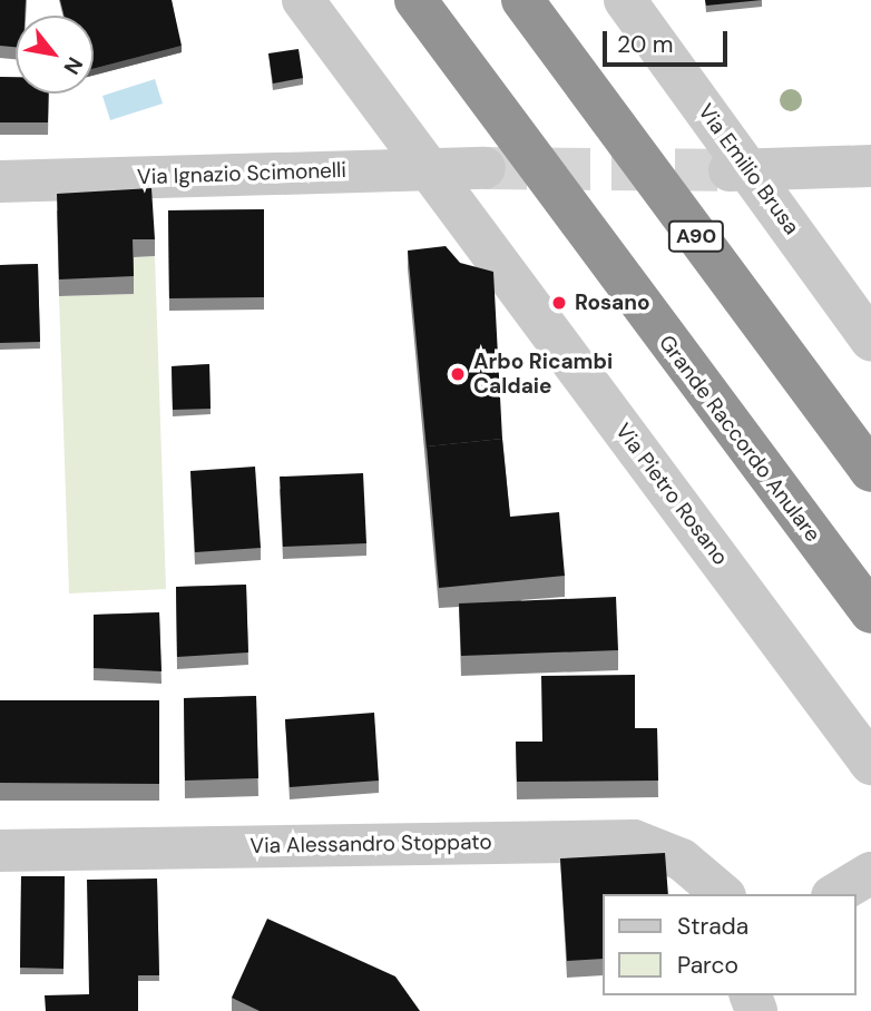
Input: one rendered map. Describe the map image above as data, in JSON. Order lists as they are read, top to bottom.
{
  "streets": {
    "highway": ["A90", "Grande Raccordo Anulare"],
    "street": [
      "Via Emilio Brusa",
      "Via Ignazio Scimonelli",
      "Via Pietro Rosano",
      "Via Alessandro Stoppato"
    ]
  },
  "crossings": [
    ["Via Ignazio Scimonelli", "Via Pietro Rosano"]
  ],
  "places": ["Rosano", "Arbo Ricambi Caldaie"],
  "legend": ["Strada", "Parco"],
  "scale_bar": "20 m",
  "north": "bottom right"
}
